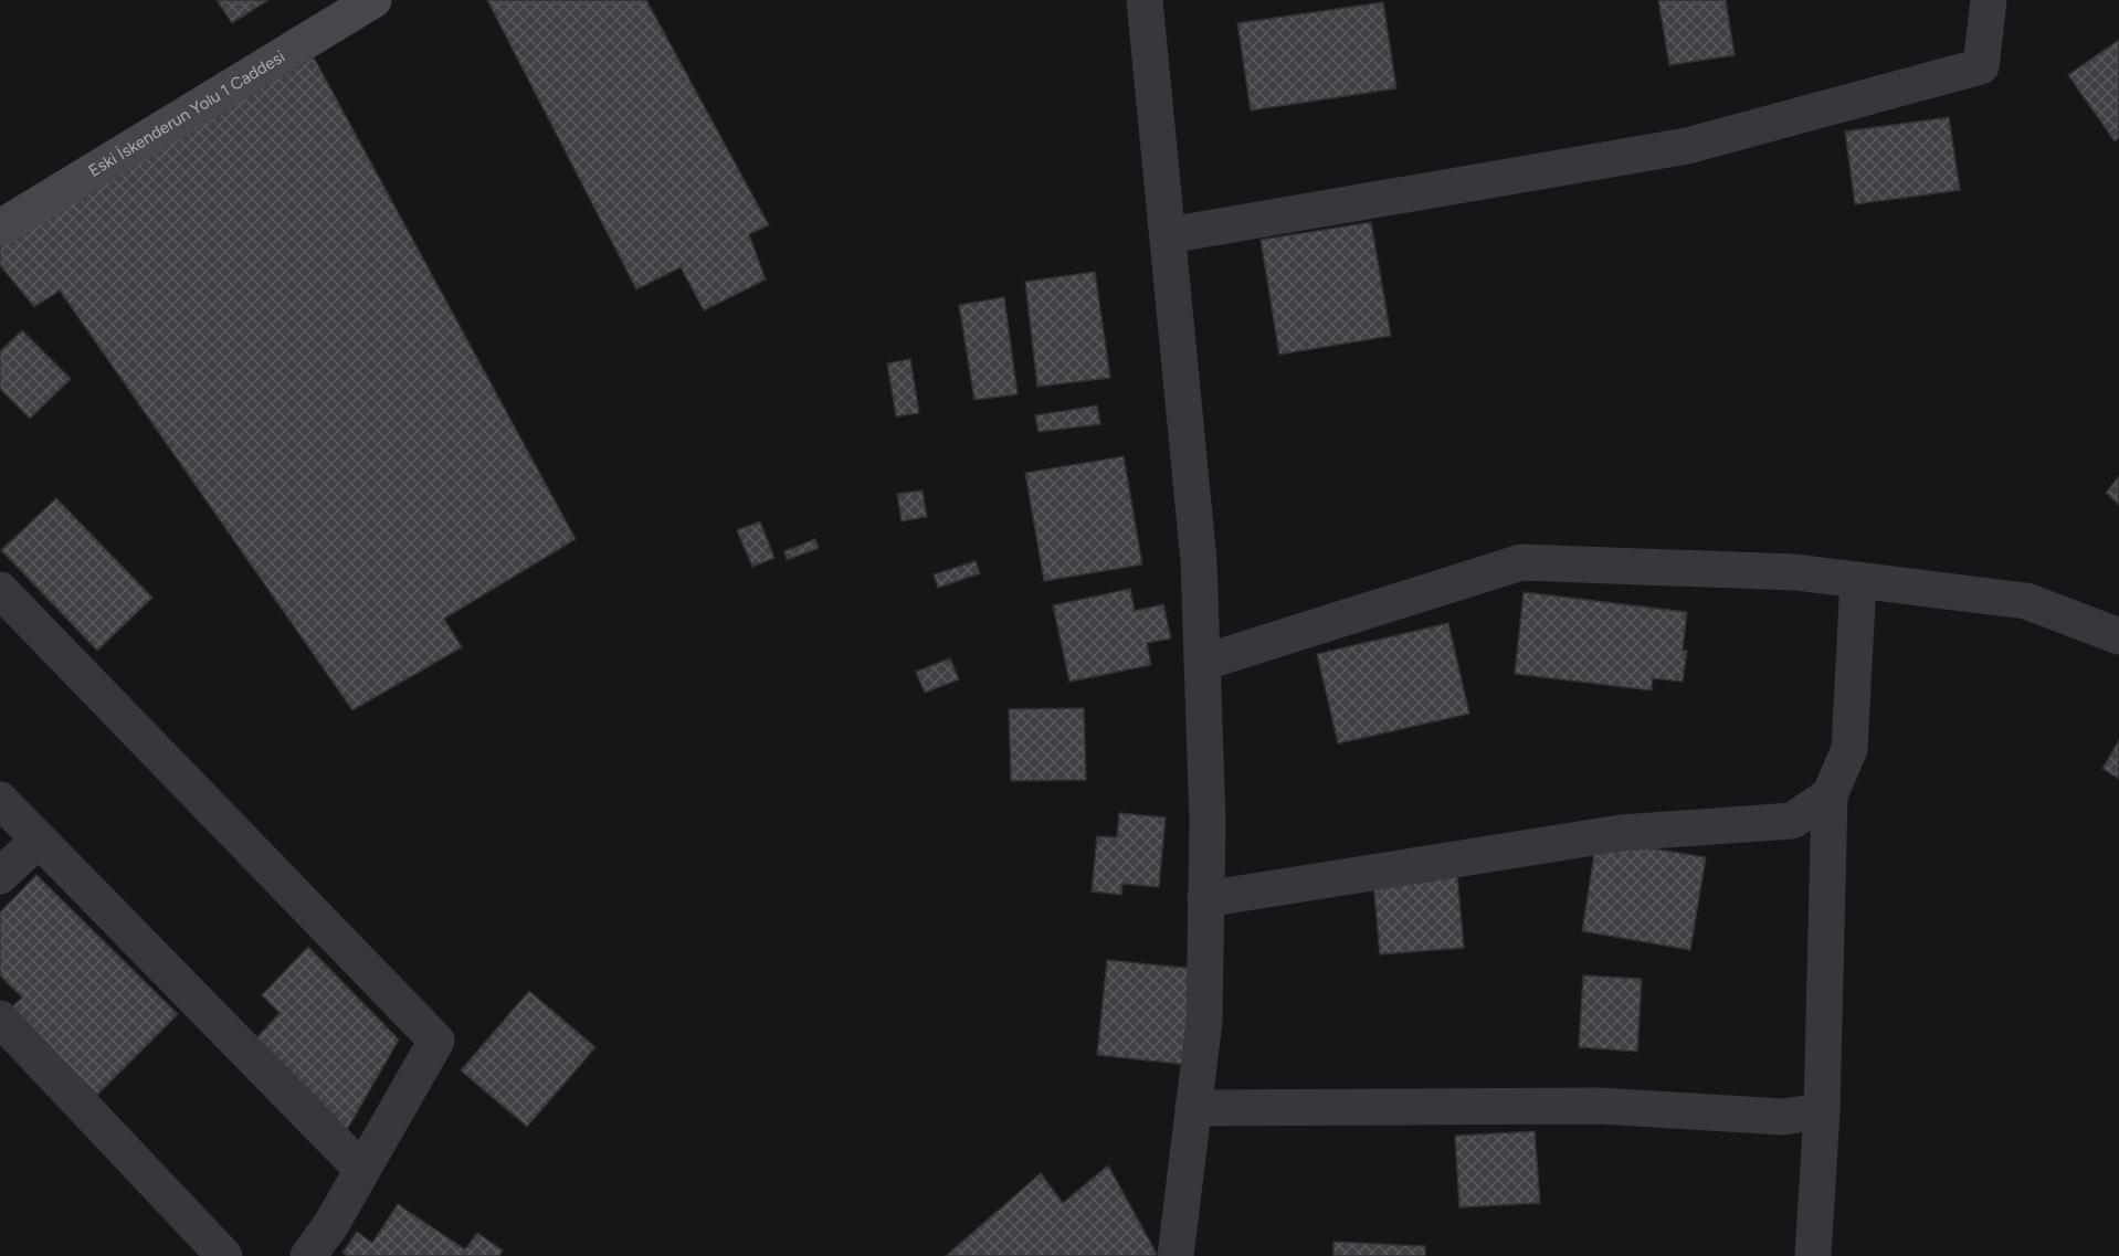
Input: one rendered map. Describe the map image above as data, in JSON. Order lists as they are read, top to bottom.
{
  "streets": {
    "street": ["Eski İskenderun Yolu 1 Caddesi"]
  }
}
